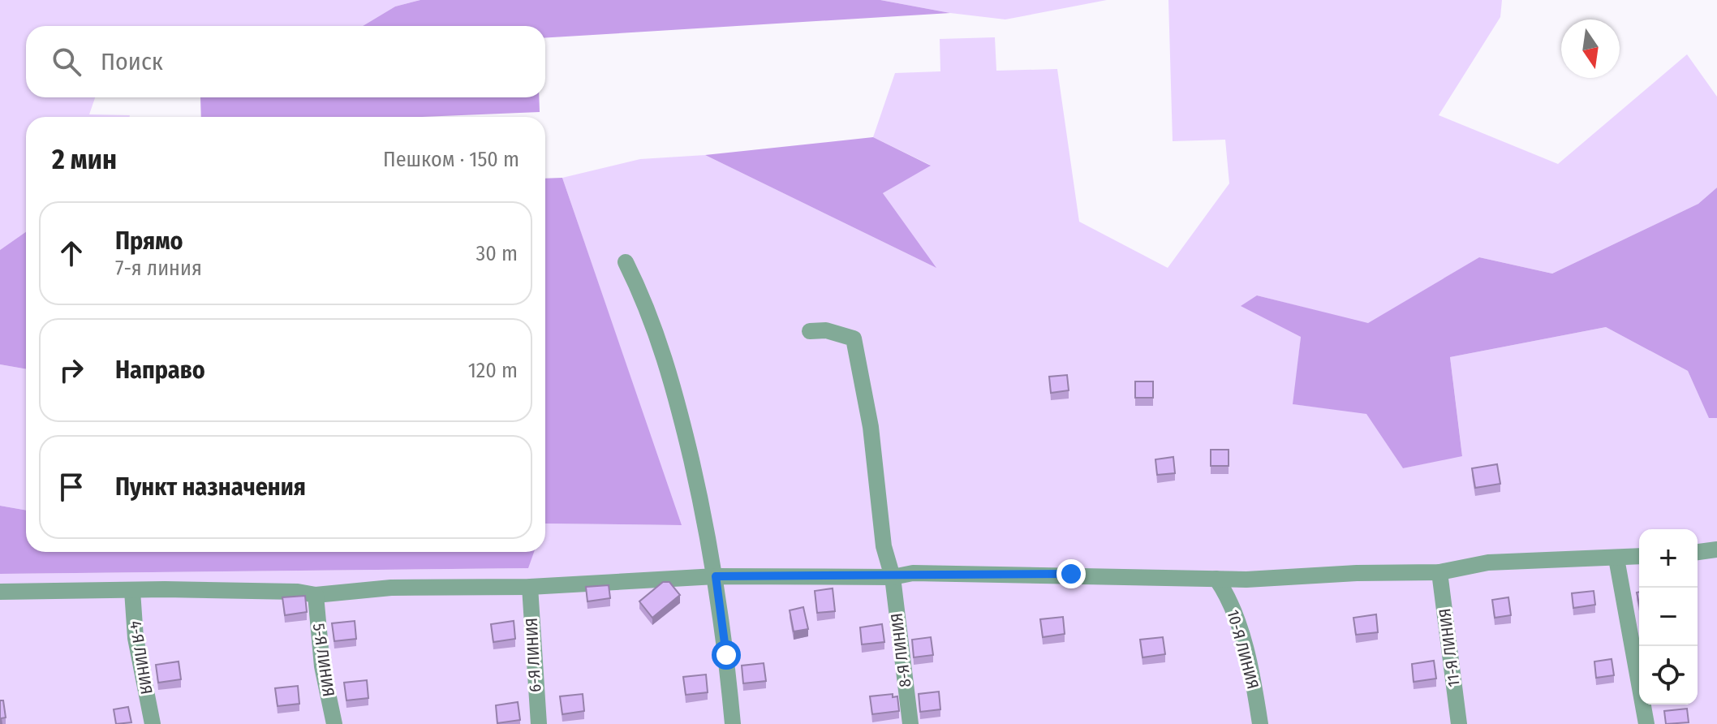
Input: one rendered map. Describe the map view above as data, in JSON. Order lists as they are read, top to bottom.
{
  "streets": {
    "street": [
      "11-Я ЛИНИЯ",
      "10-Я ЛИНИЯ",
      "8-Я ЛИНИЯ",
      "6-Я ЛИНИЯ",
      "4-Я ЛИНИЯ",
      "5-Я ЛИНИЯ"
    ]
  },
  "north": "bottom",
  "page": {
    "search": "Поиск",
    "heading": ["2 мин", "Пешком · 150 m"],
    "list": [
      ["Прямо", "7-я линия", "30 m"],
      ["Направо", "120 m"],
      "Пункт назначения"
    ],
    "map_buttons": ["+", "−"]
  }
}
